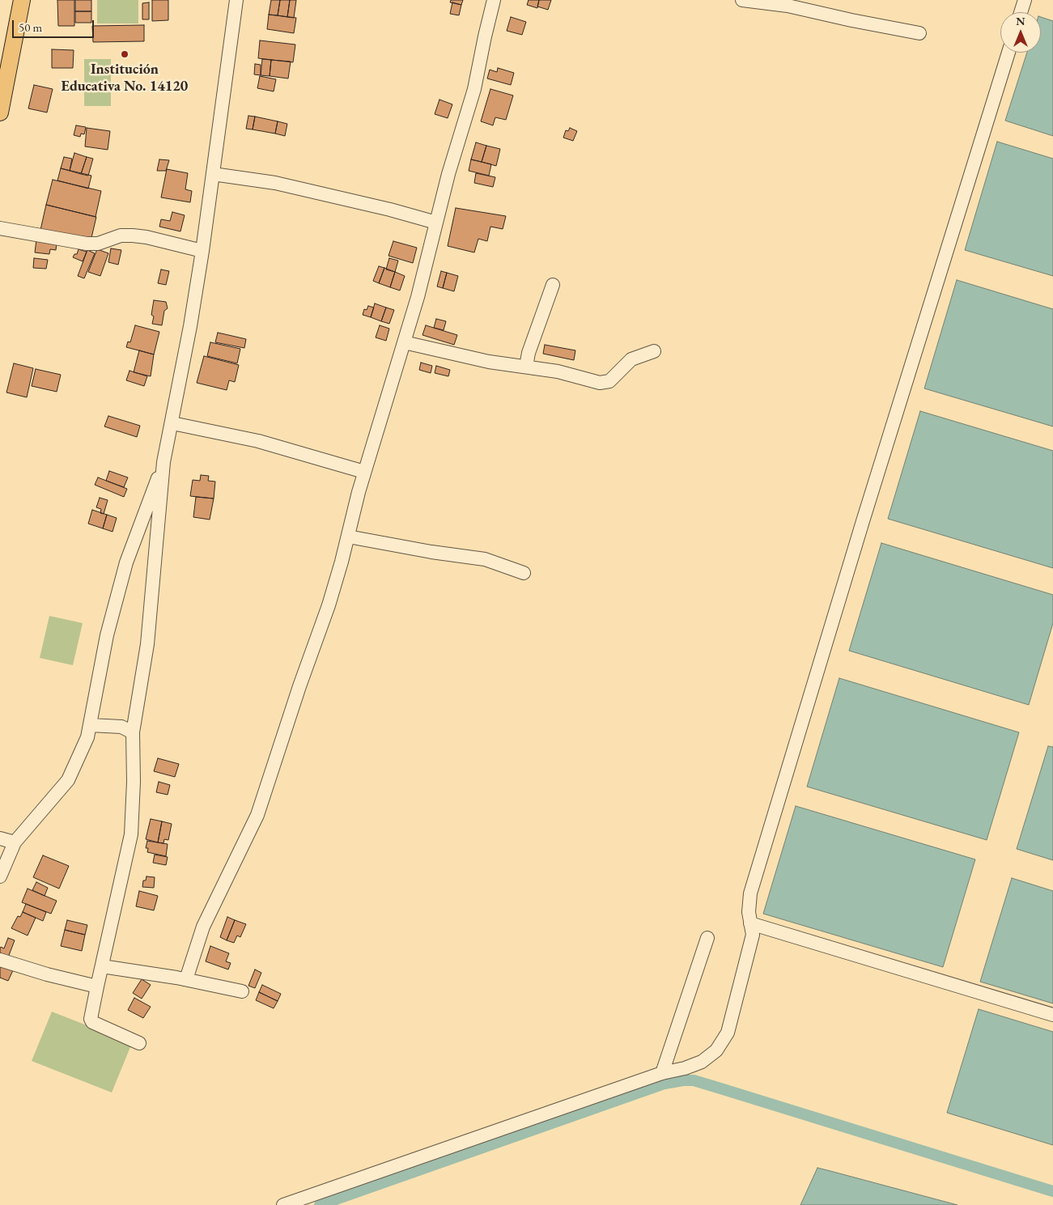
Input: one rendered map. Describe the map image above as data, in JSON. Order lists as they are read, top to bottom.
{
  "places": ["Institución Educativa No. 14120"],
  "scale_bar": "50 m",
  "north": "top"
}
